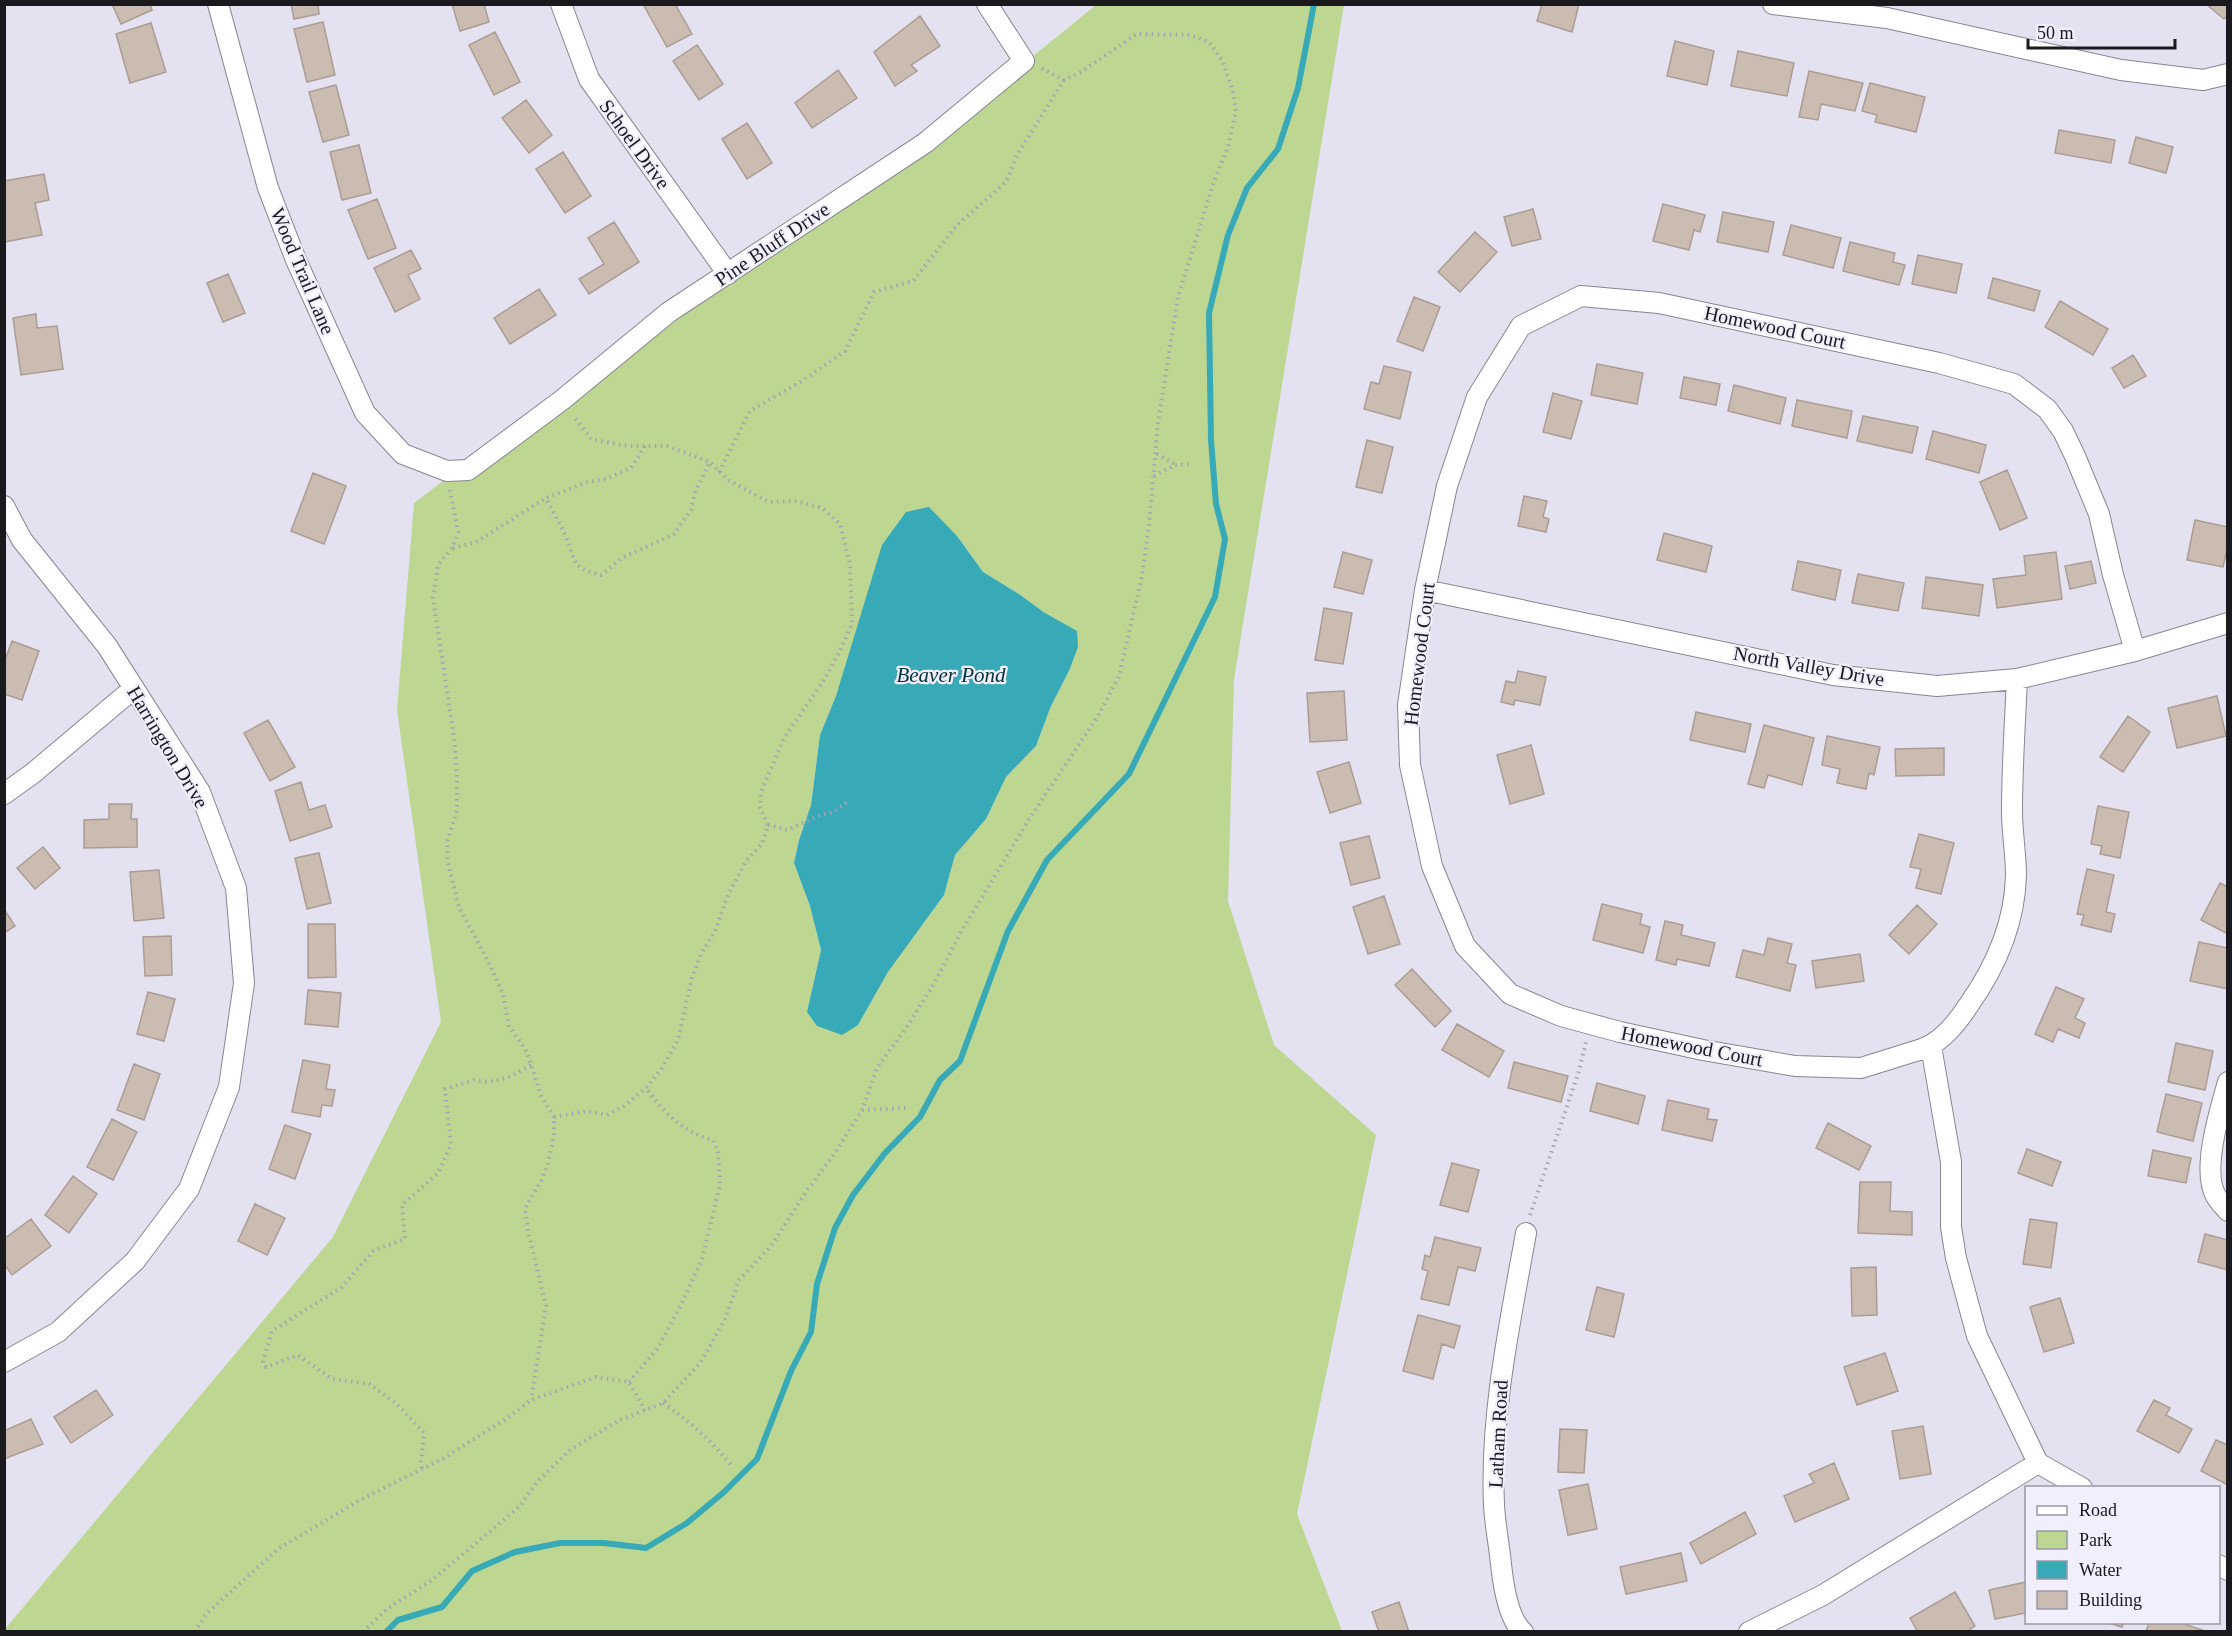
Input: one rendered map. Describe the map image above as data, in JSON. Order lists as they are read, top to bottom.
{
  "streets": {
    "street": [
      "Schoel Drive",
      "Pine Bluff Drive",
      "Wood Trail Lane",
      "Homewood Court",
      "North Valley Drive",
      "Harrington Drive",
      "Latham Road"
    ]
  },
  "crossings": [
    ["Schoel Drive", "Pine Bluff Drive"],
    ["Pine Bluff Drive", "Wood Trail Lane"],
    ["Homewood Court", "North Valley Drive"]
  ],
  "water": ["Beaver Pond"],
  "legend": [
    "Road",
    "Park",
    "Water",
    "Building"
  ],
  "scale_bar": "50 m"
}
